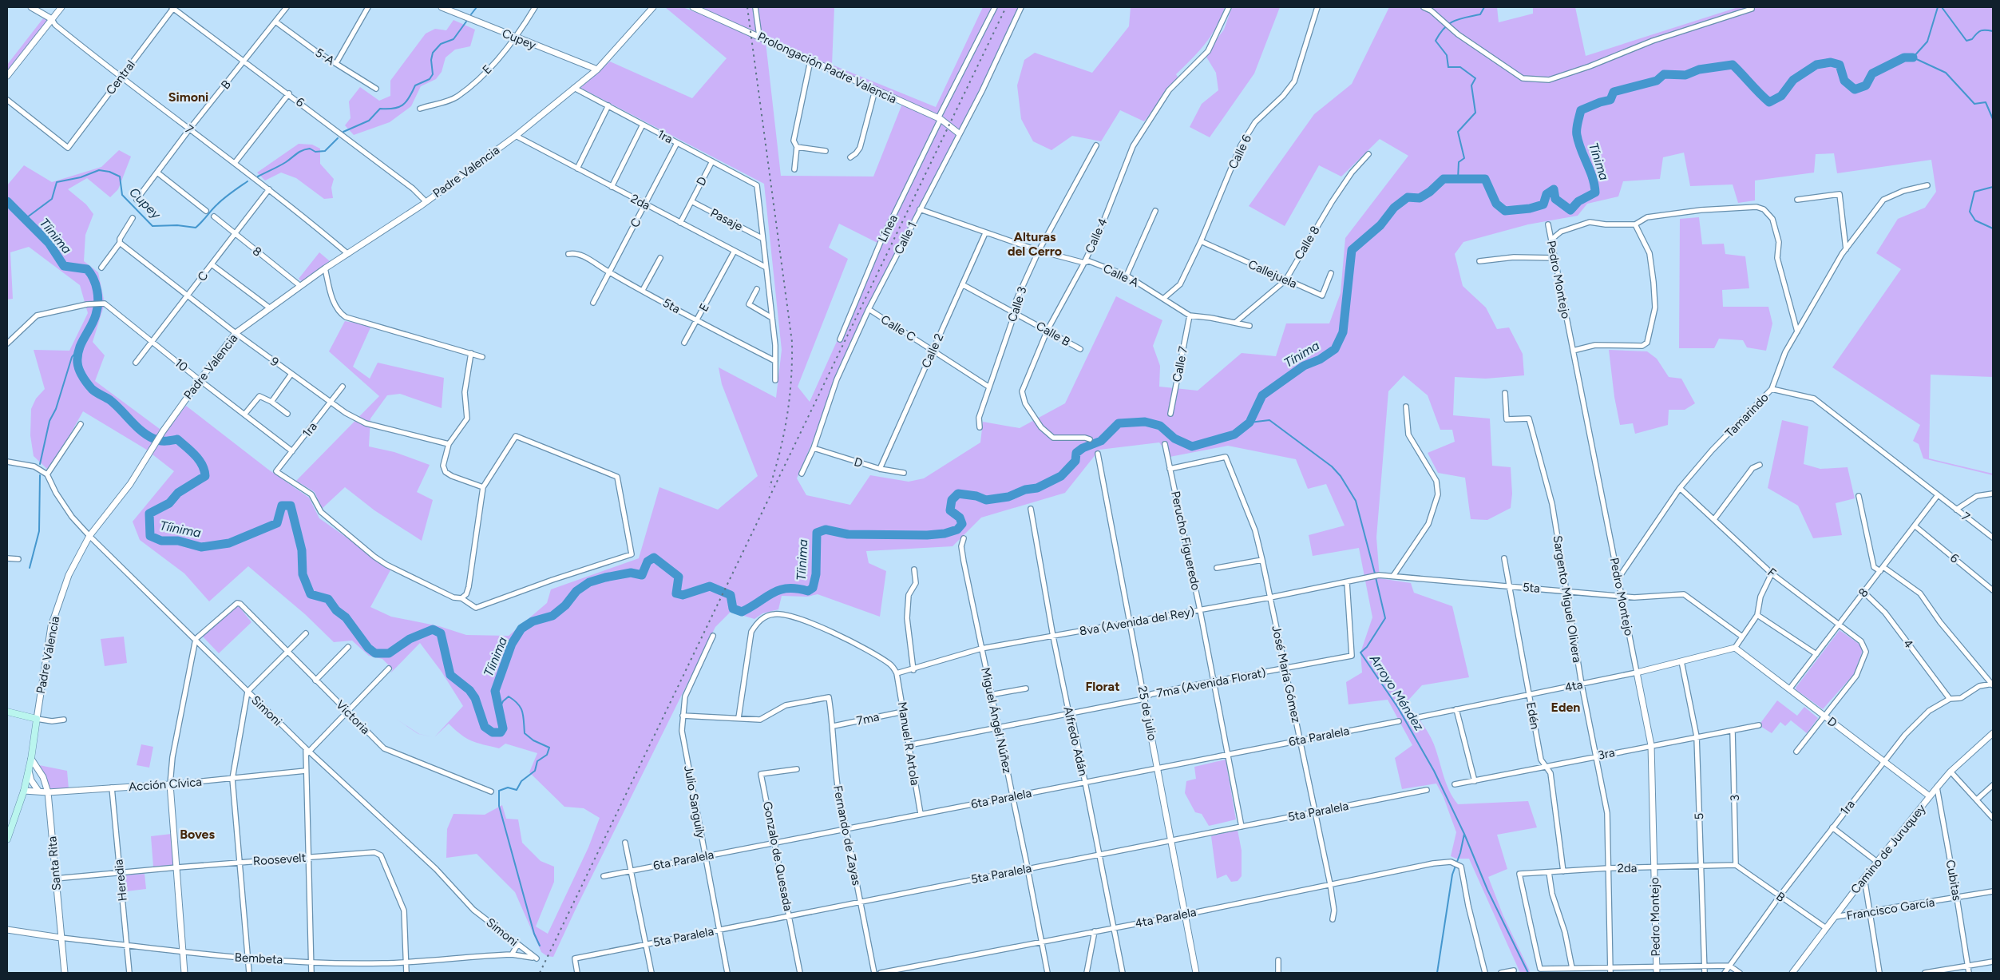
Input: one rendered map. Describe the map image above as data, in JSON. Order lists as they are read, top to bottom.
{
  "streets": {
    "main road": ["Padre Valencia"],
    "street": [
      "Cupey",
      "5-A",
      "Prolongación Padre Valencia",
      "E",
      "Central",
      "B",
      "6",
      "7",
      "1ra",
      "Calle 6",
      "D",
      "2da",
      "Pasaje",
      "C",
      "Línea",
      "Calle 4",
      "Calle 1",
      "Calle 8",
      "8",
      "Callejuela",
      "Calle A",
      "Pedro Montejo",
      "Calle 3",
      "5ta",
      "Calle C",
      "Calle B",
      "Calle 2",
      "9",
      "Calle 7",
      "10",
      "Tamarindo",
      "Perucho Figueredo",
      "F",
      "Sargento Miguel Olivera",
      "8va (Avenida del Rey)",
      "4",
      "José María Gómez",
      "7ma (Avenida Florat)",
      "4ta",
      "Simoni",
      "25 de julio",
      "Edén",
      "Victoria",
      "7ma",
      "Miguel Ángel Núñez",
      "6ta Paralela",
      "Alfredo Adán",
      "Manuel R Artola",
      "3ra",
      "Acción Cívica",
      "3",
      "Julio Sanguily",
      "5ta Paralela",
      "5",
      "Fernando de Zayas",
      "Camino de Juruquey",
      "Gonzalo de Quesada",
      "Roosevelt",
      "Santa Rita",
      "Heredia",
      "Cubitas",
      "Francisco García",
      "4ta Paralela",
      "Bembeta"
    ]
  },
  "crossings": [
    ["Cupey", "E"],
    ["Cupey", "Padre Valencia"],
    ["5-A", "B"],
    ["Prolongación Padre Valencia", "Línea"],
    ["Prolongación Padre Valencia", "Calle 1"],
    ["E", "2da"],
    ["E", "5ta"],
    ["Central", "6"],
    ["Central", "7"],
    ["B", "6"],
    ["B", "7"],
    ["B", "1ra"],
    ["B", "2da"],
    ["B", "3"],
    ["B", "Camino de Juruquey"],
    ["6", "Padre Valencia"],
    ["6", "8"],
    ["7", "Padre Valencia"],
    ["7", "C"],
    ["7", "8"],
    ["7", "Tamarindo"],
    ["1ra", "Padre Valencia"],
    ["1ra", "D"],
    ["1ra", "Pasaje"],
    ["1ra", "C"],
    ["1ra", "9"],
    ["1ra", "10"],
    ["1ra", "4"],
    ["Calle 6", "Callejuela"],
    ["Calle 6", "Calle A"],
    ["Padre Valencia", "2da"],
    ["Padre Valencia", "8"],
    ["Padre Valencia", "9"],
    ["Padre Valencia", "10"],
    ["Padre Valencia", "Simoni"],
    ["Padre Valencia", "Acción Cívica"],
    ["Padre Valencia", "Santa Rita"],
    ["D", "2da"],
    ["D", "Pasaje"],
    ["D", "Calle 1"],
    ["D", "8"],
    ["D", "Calle 2"],
    ["D", "F"],
    ["D", "4ta"],
    ["D", "Camino de Juruquey"],
    ["2da", "C"],
    ["2da", "Pedro Montejo"],
    ["2da", "Sargento Miguel Olivera"],
    ["2da", "Edén"],
    ["2da", "3"],
    ["2da", "5"],
    ["C", "8"],
    ["C", "5ta"],
    ["C", "9"],
    ["C", "10"],
    ["Calle 4", "Calle A"],
    ["Calle 4", "Calle B"],
    ["Calle 1", "Calle A"],
    ["Calle 1", "Calle C"],
    ["Calle 8", "Callejuela"],
    ["Calle 8", "Calle A"],
    ["8", "F"],
    ["8", "4"],
    ["Calle A", "Calle 3"],
    ["Calle A", "Calle 2"],
    ["Calle A", "Calle 7"],
    ["Pedro Montejo", "5ta"],
    ["Pedro Montejo", "Tamarindo"],
    ["Pedro Montejo", "4ta"],
    ["Pedro Montejo", "3ra"],
    ["Calle 3", "Calle C"],
    ["Calle 3", "Calle B"],
    ["5ta", "Sargento Miguel Olivera"],
    ["5ta", "8va (Avenida del Rey)"],
    ["5ta", "Edén"],
    ["Calle C", "Calle 2"],
    ["Calle B", "Calle 2"],
    ["Tamarindo", "F"],
    ["Perucho Figueredo", "8va (Avenida del Rey)"],
    ["Perucho Figueredo", "José María Gómez"],
    ["Perucho Figueredo", "7ma (Avenida Florat)"],
    ["Perucho Figueredo", "6ta Paralela"],
    ["Perucho Figueredo", "5ta Paralela"],
    ["Sargento Miguel Olivera", "4ta"],
    ["Sargento Miguel Olivera", "3ra"],
    ["8va (Avenida del Rey)", "José María Gómez"],
    ["8va (Avenida del Rey)", "7ma (Avenida Florat)"],
    ["8va (Avenida del Rey)", "25 de julio"],
    ["8va (Avenida del Rey)", "Miguel Ángel Núñez"],
    ["8va (Avenida del Rey)", "Alfredo Adán"],
    ["8va (Avenida del Rey)", "Manuel R Artola"],
    ["José María Gómez", "7ma (Avenida Florat)"],
    ["José María Gómez", "6ta Paralela"],
    ["José María Gómez", "5ta Paralela"],
    ["José María Gómez", "4ta Paralela"],
    ["7ma (Avenida Florat)", "25 de julio"],
    ["7ma (Avenida Florat)", "Miguel Ángel Núñez"],
    ["7ma (Avenida Florat)", "Alfredo Adán"],
    ["7ma (Avenida Florat)", "Manuel R Artola"],
    ["4ta", "Edén"],
    ["4ta", "5"],
    ["Simoni", "Victoria"],
    ["Simoni", "Bembeta"],
    ["25 de julio", "6ta Paralela"],
    ["25 de julio", "5ta Paralela"],
    ["25 de julio", "4ta Paralela"],
    ["Edén", "3ra"],
    ["7ma", "Manuel R Artola"],
    ["7ma", "Fernando de Zayas"],
    ["Miguel Ángel Núñez", "6ta Paralela"],
    ["Miguel Ángel Núñez", "5ta Paralela"],
    ["Miguel Ángel Núñez", "4ta Paralela"],
    ["6ta Paralela", "Alfredo Adán"],
    ["6ta Paralela", "Manuel R Artola"],
    ["6ta Paralela", "Julio Sanguily"],
    ["6ta Paralela", "Fernando de Zayas"],
    ["6ta Paralela", "Gonzalo de Quesada"],
    ["Alfredo Adán", "5ta Paralela"],
    ["Alfredo Adán", "4ta Paralela"],
    ["3ra", "3"],
    ["3ra", "5"],
    ["Acción Cívica", "Santa Rita"],
    ["Acción Cívica", "Heredia"],
    ["Julio Sanguily", "5ta Paralela"],
    ["5ta Paralela", "Fernando de Zayas"],
    ["5ta Paralela", "Gonzalo de Quesada"],
    ["Camino de Juruquey", "Cubitas"],
    ["Camino de Juruquey", "Francisco García"],
    ["Roosevelt", "Santa Rita"],
    ["Roosevelt", "Heredia"],
    ["Roosevelt", "Bembeta"],
    ["Santa Rita", "Bembeta"],
    ["Heredia", "Bembeta"],
    ["Cubitas", "Francisco García"]
  ],
  "districts": [
    "Simoni",
    "Alturas del Cerro",
    "Florat",
    "Eden",
    "Boves"
  ],
  "water": [
    "Tínima",
    "Cupey",
    "Tíinima",
    "Arroyo Méndez"
  ]
}
